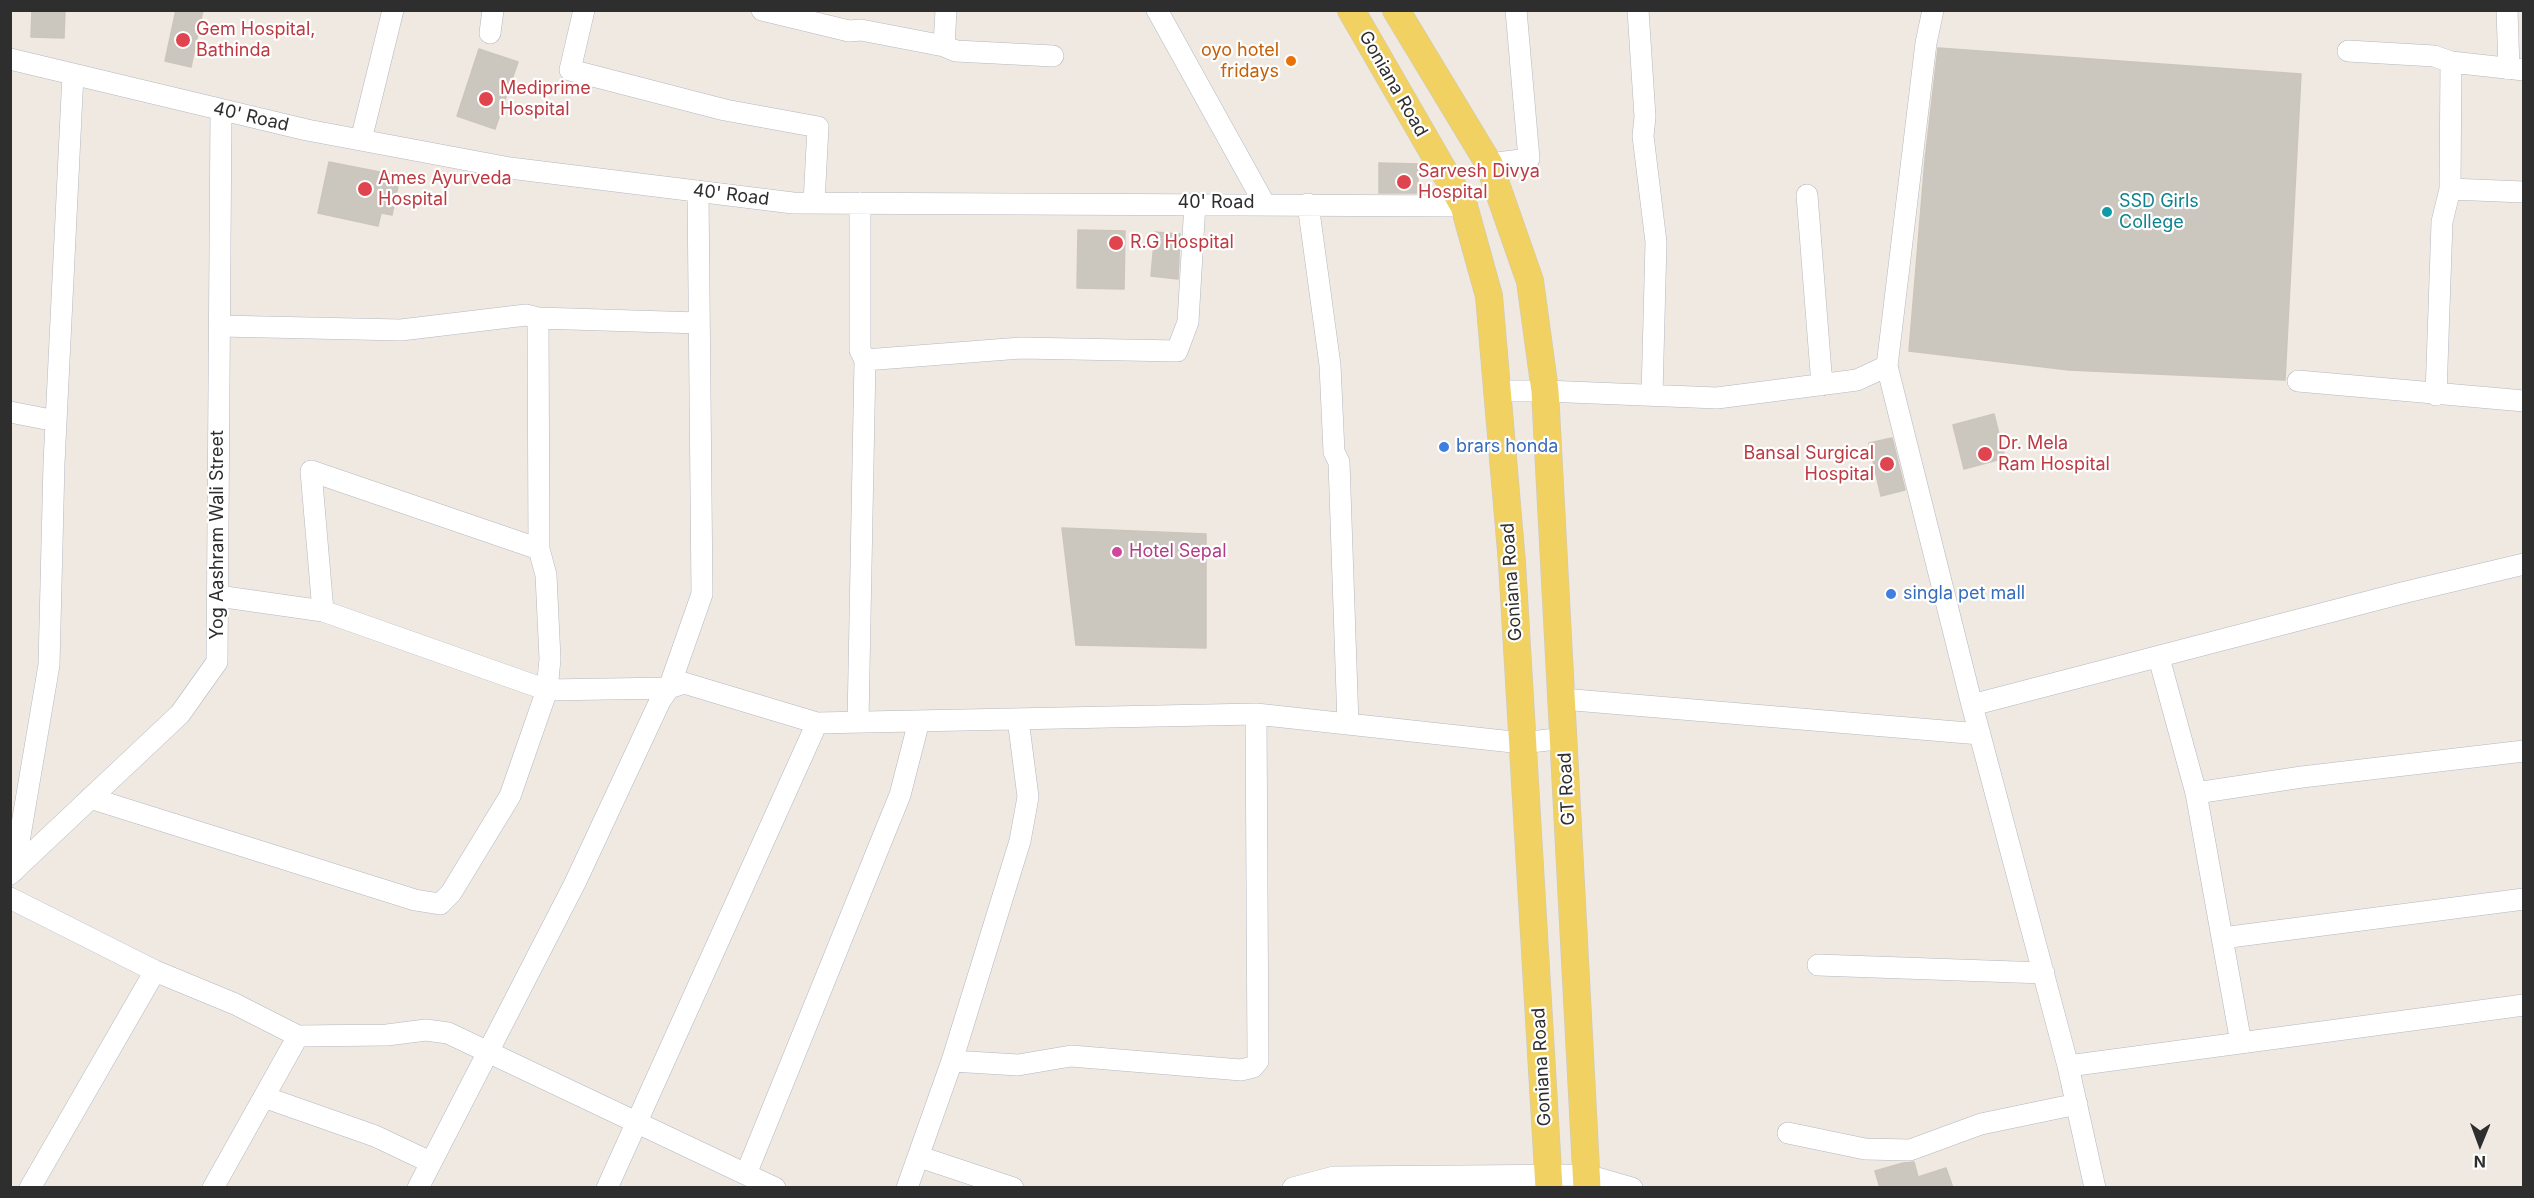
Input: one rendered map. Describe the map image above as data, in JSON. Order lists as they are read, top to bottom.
{
  "streets": {
    "main road": ["Goniana Road", "GT Road"],
    "street": ["40' Road", "Yog Aashram Wali Street"]
  },
  "crossings": [
    ["Goniana Road", "40' Road"],
    ["40' Road", "Yog Aashram Wali Street"]
  ],
  "places": [
    "Gem Hospital, Bathinda",
    "oyo hotel fridays",
    "Mediprime Hospital",
    "Sarvesh Divya Hospital",
    "Ames Ayurveda Hospital",
    "SSD Girls College",
    "R.G Hospital",
    "brars honda",
    "Dr. Mela Ram Hospital",
    "Bansal Surgical Hospital",
    "Hotel Sepal",
    "singla pet mall"
  ],
  "north": "bottom"
}
